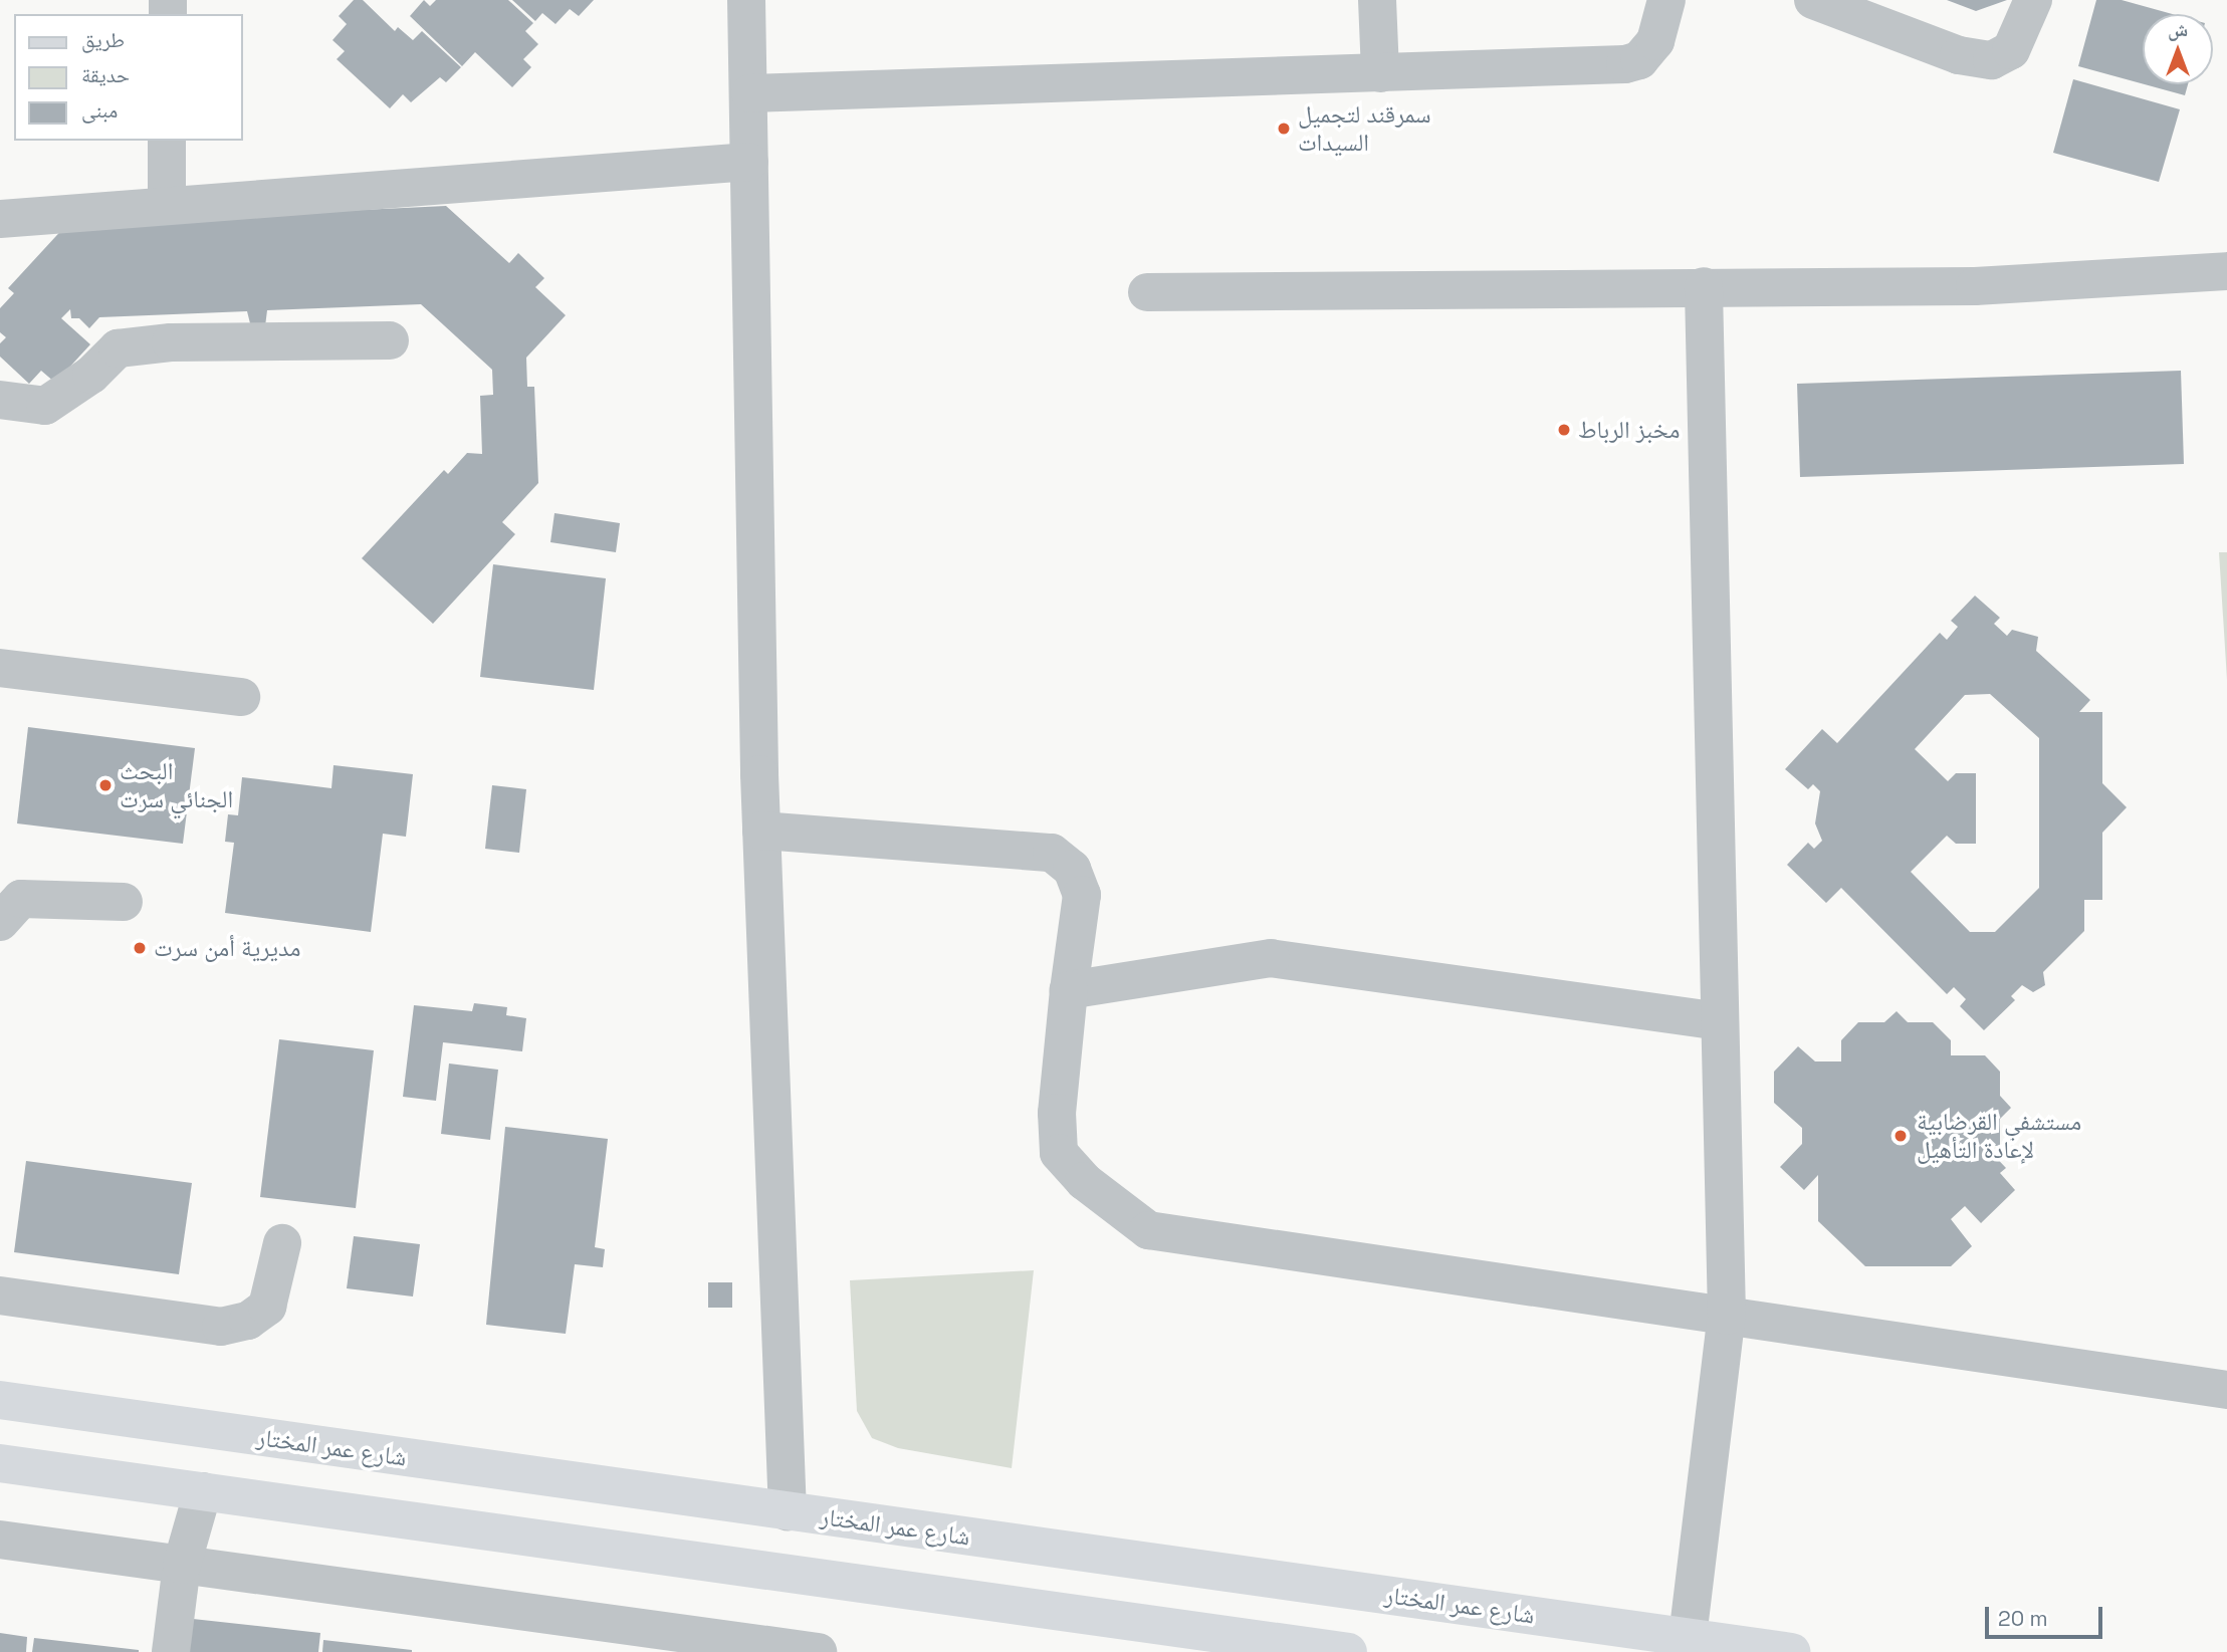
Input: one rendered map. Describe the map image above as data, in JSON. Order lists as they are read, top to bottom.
{
  "streets": {
    "main road": ["شارع عمر المختار"]
  },
  "places": [
    "سمرقند لتجميل السيدات",
    "مخبز الرباط",
    "البحث الجنائي سرت",
    "مديرية أمن سرت",
    "مستشفي القرضابية لإعادة التأهيل"
  ],
  "legend": ["طريق", "حديقة", "مبنى"],
  "scale_bar": "20 m",
  "north": "top"
}
